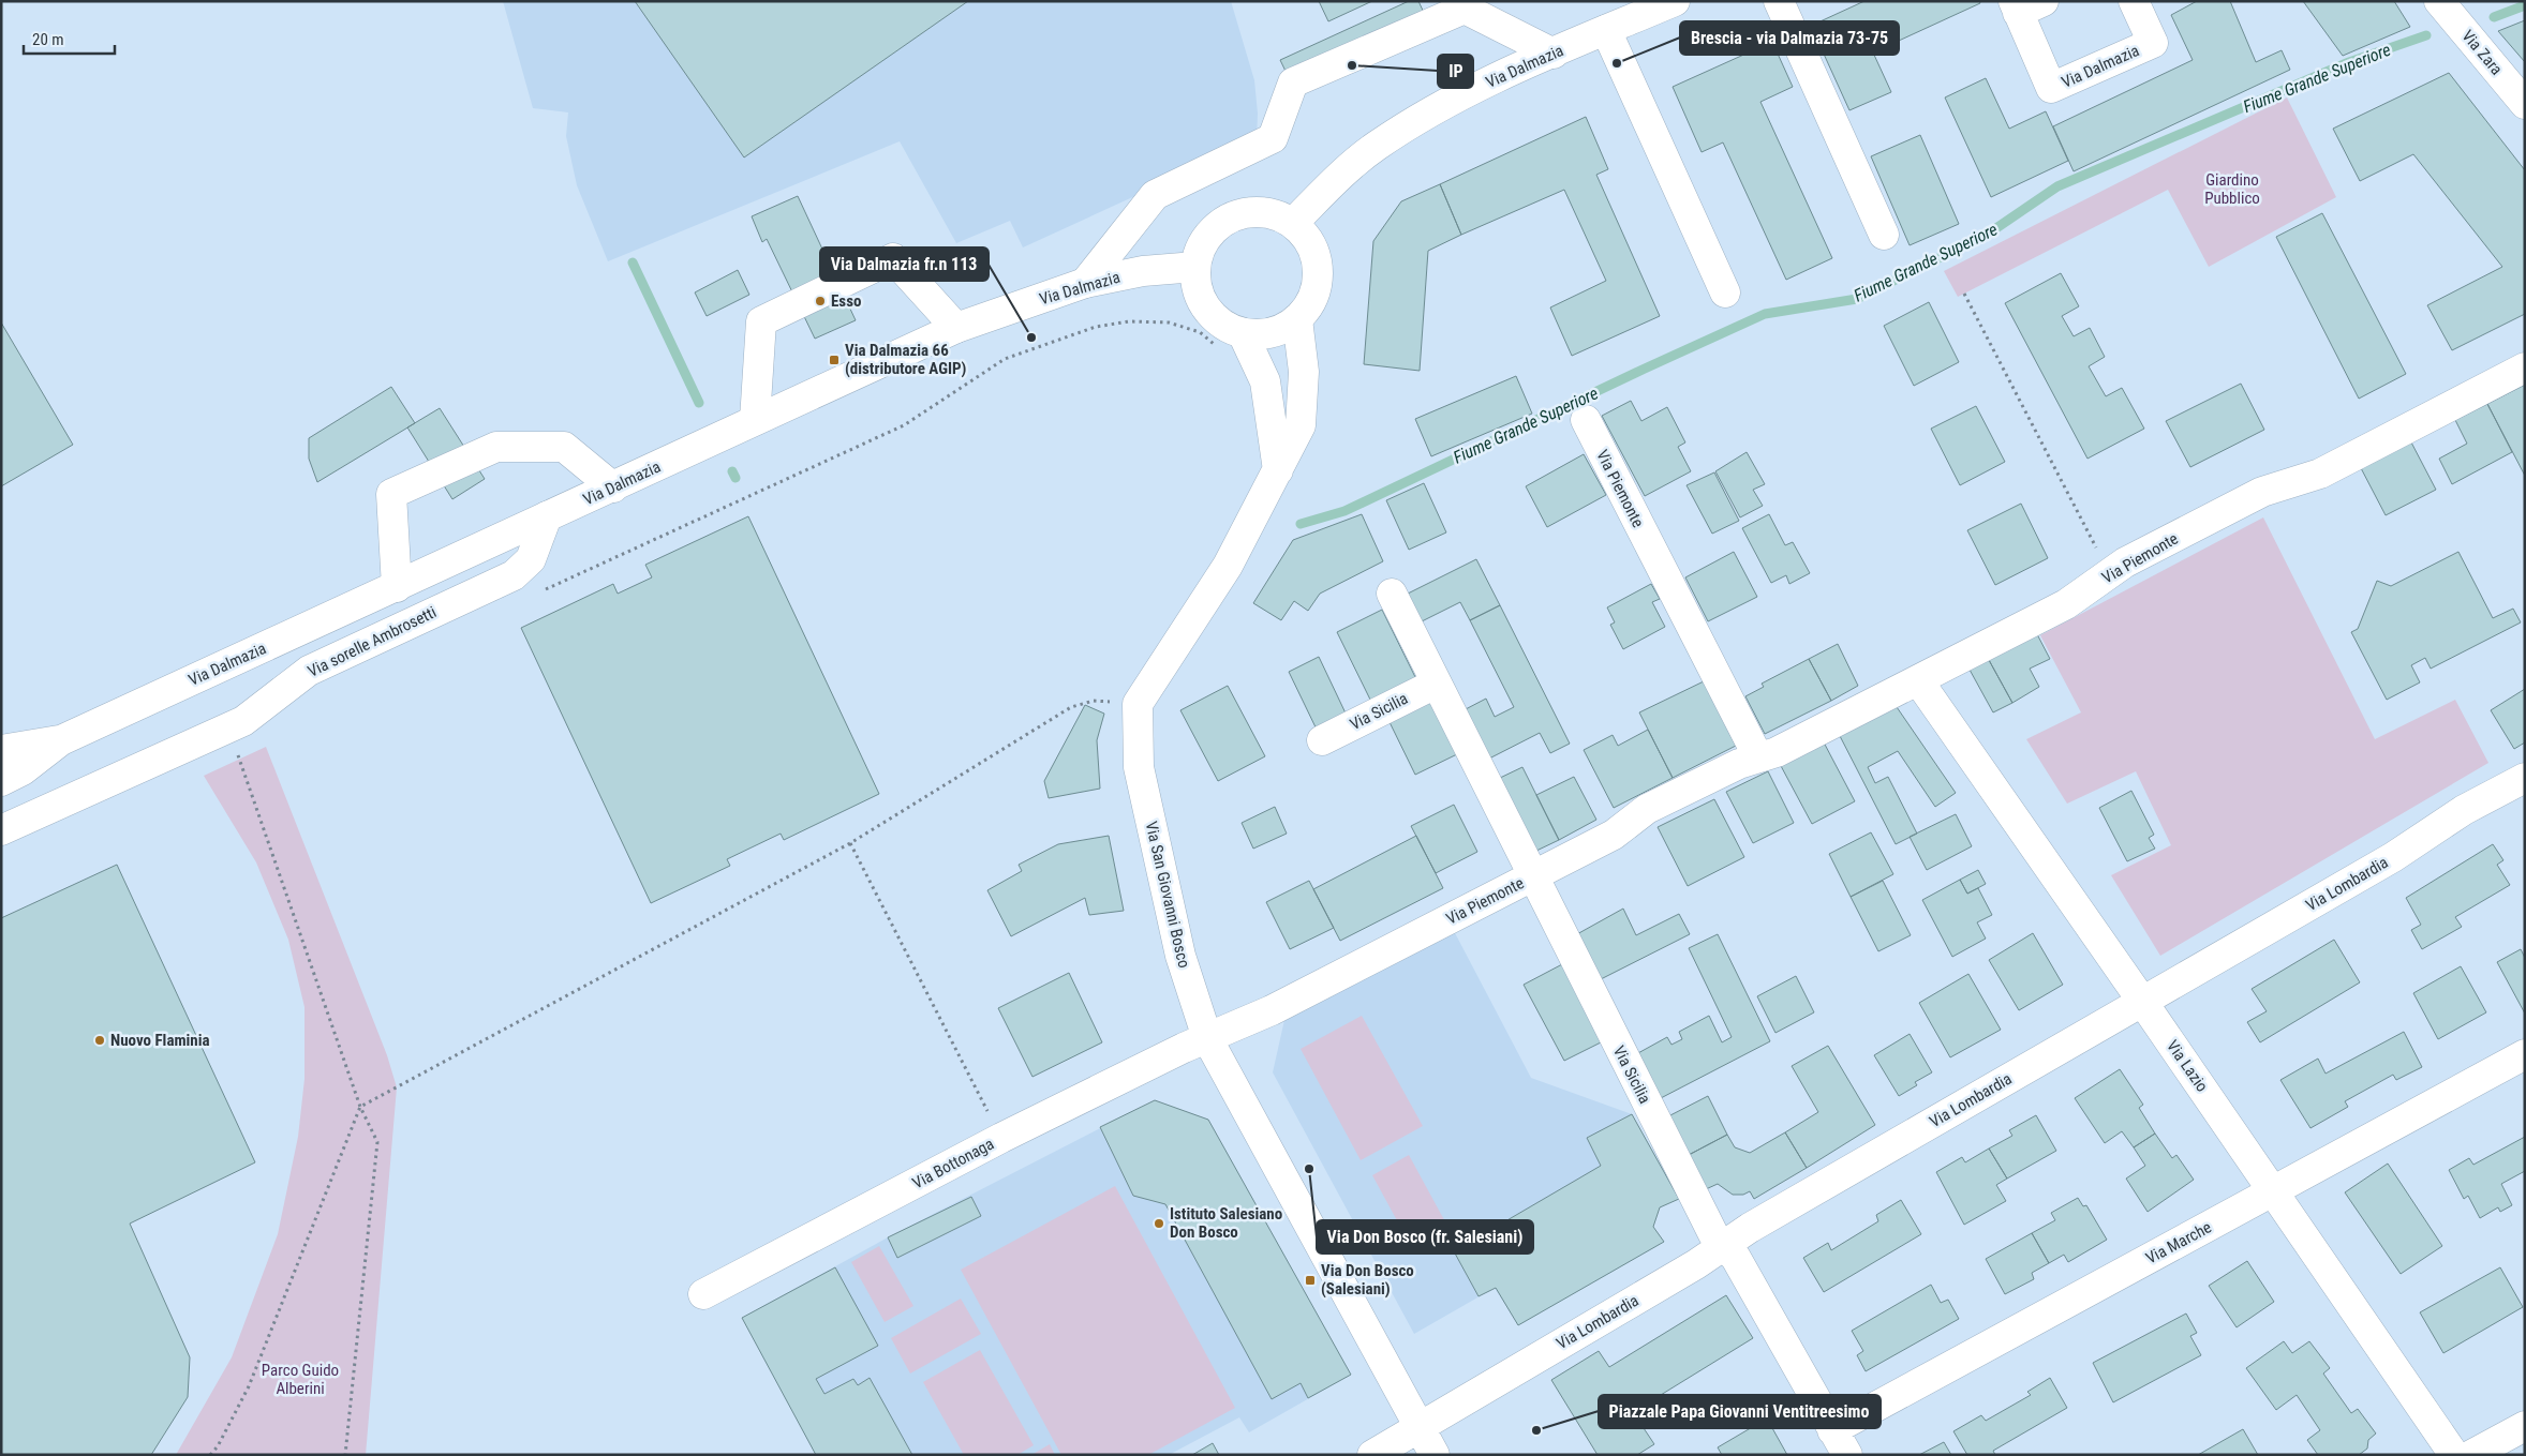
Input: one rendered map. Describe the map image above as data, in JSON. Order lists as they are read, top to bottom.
{
  "streets": {
    "street": [
      "Via Zara",
      "Via Dalmazia",
      "Via Piemonte",
      "Via sorelle Ambrosetti",
      "Via Sicilia",
      "Via Lombardia",
      "Via San Giovanni Bosco",
      "Via Lazio",
      "Via Bottonaga",
      "Via Marche"
    ]
  },
  "crossings": [
    ["Via Dalmazia", "Via sorelle Ambrosetti"],
    ["Via Dalmazia", "Via San Giovanni Bosco"],
    ["Via Piemonte", "Via Sicilia"],
    ["Via Piemonte", "Via San Giovanni Bosco"],
    ["Via Piemonte", "Via Lazio"],
    ["Via Piemonte", "Via Bottonaga"],
    ["Via Sicilia", "Via Lombardia"],
    ["Via Sicilia", "Via Marche"],
    ["Via Lombardia", "Via San Giovanni Bosco"],
    ["Via Lombardia", "Via Lazio"],
    ["Via San Giovanni Bosco", "Via Bottonaga"],
    ["Via Lazio", "Via Marche"]
  ],
  "water": ["Fiume Grande Superiore"],
  "parks": ["Giardino Pubblico", "Parco Guido Alberini"],
  "places": {
    "other": [
      "Brescia - via Dalmazia 73-75",
      "IP",
      "Esso",
      "Via Dalmazia fr.n 113",
      "Nuovo Flaminia",
      "Via Don Bosco (fr. Salesiani)",
      "Istituto Salesiano Don Bosco",
      "Piazzale Papa Giovanni Ventitreesimo"
    ],
    "transit": ["Via Dalmazia 66 (distributore AGIP)", "Via Don Bosco (Salesiani)"]
  },
  "scale_bar": "20 m"
}
